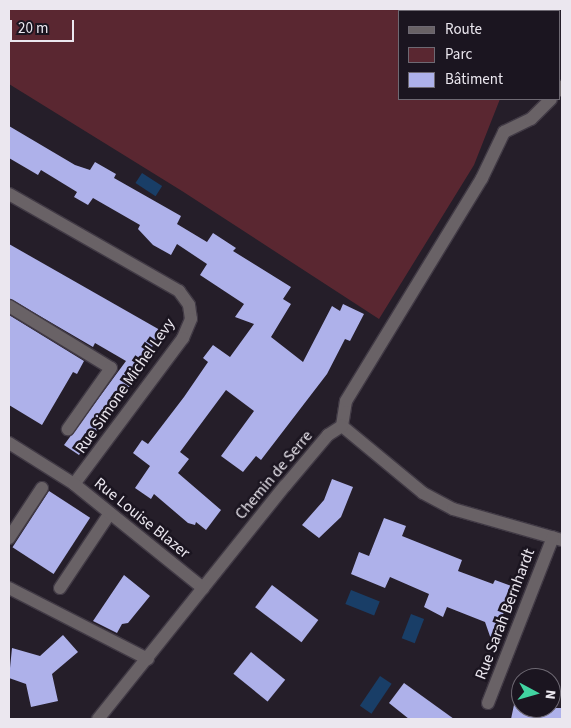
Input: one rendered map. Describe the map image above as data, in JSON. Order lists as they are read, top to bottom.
{
  "streets": {
    "street": [
      "Rue Simone Michel Levy",
      "Chemin de Serre",
      "Rue Louise Blazer",
      "Rue Sarah Bernhardt"
    ]
  },
  "crossings": [
    ["Rue Simone Michel Levy", "Rue Louise Blazer"],
    ["Chemin de Serre", "Rue Louise Blazer"]
  ],
  "legend": ["Route", "Parc", "Bâtiment"],
  "scale_bar": "20 m",
  "north": "right"
}
